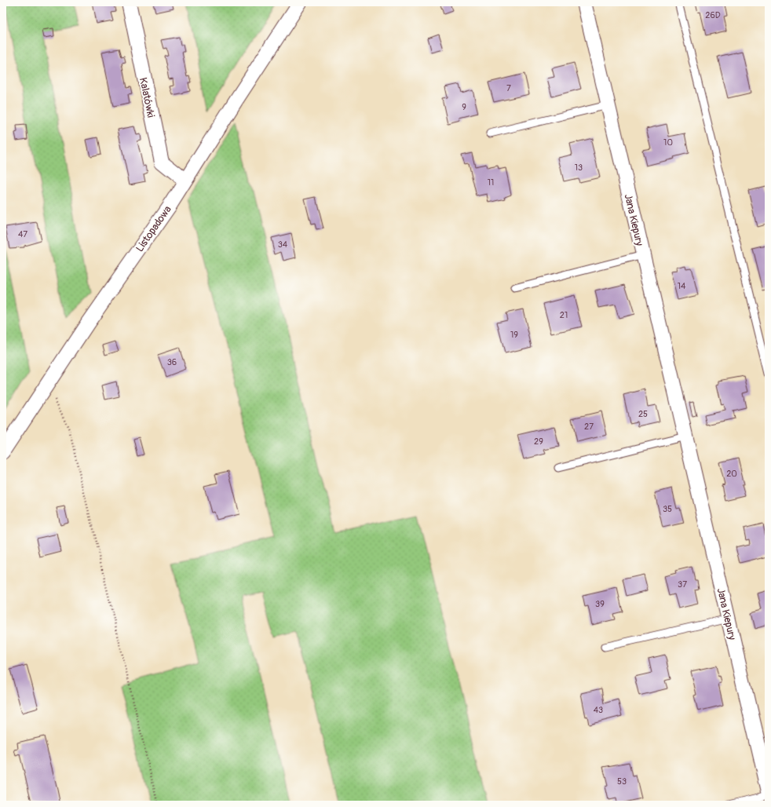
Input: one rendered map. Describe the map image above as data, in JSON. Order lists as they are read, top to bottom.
{
  "streets": {
    "street": ["Kalatówki", "Jana Kiepury", "Listopadowa"]
  },
  "crossings": [
    ["Kalatówki", "Listopadowa"]
  ],
  "house_numbers": [
    "26D",
    "7",
    "9",
    "10",
    "13",
    "11",
    "47",
    "34",
    "14",
    "21",
    "19",
    "36",
    "25",
    "27",
    "29",
    "20",
    "35",
    "37",
    "39",
    "43",
    "53"
  ]
}
